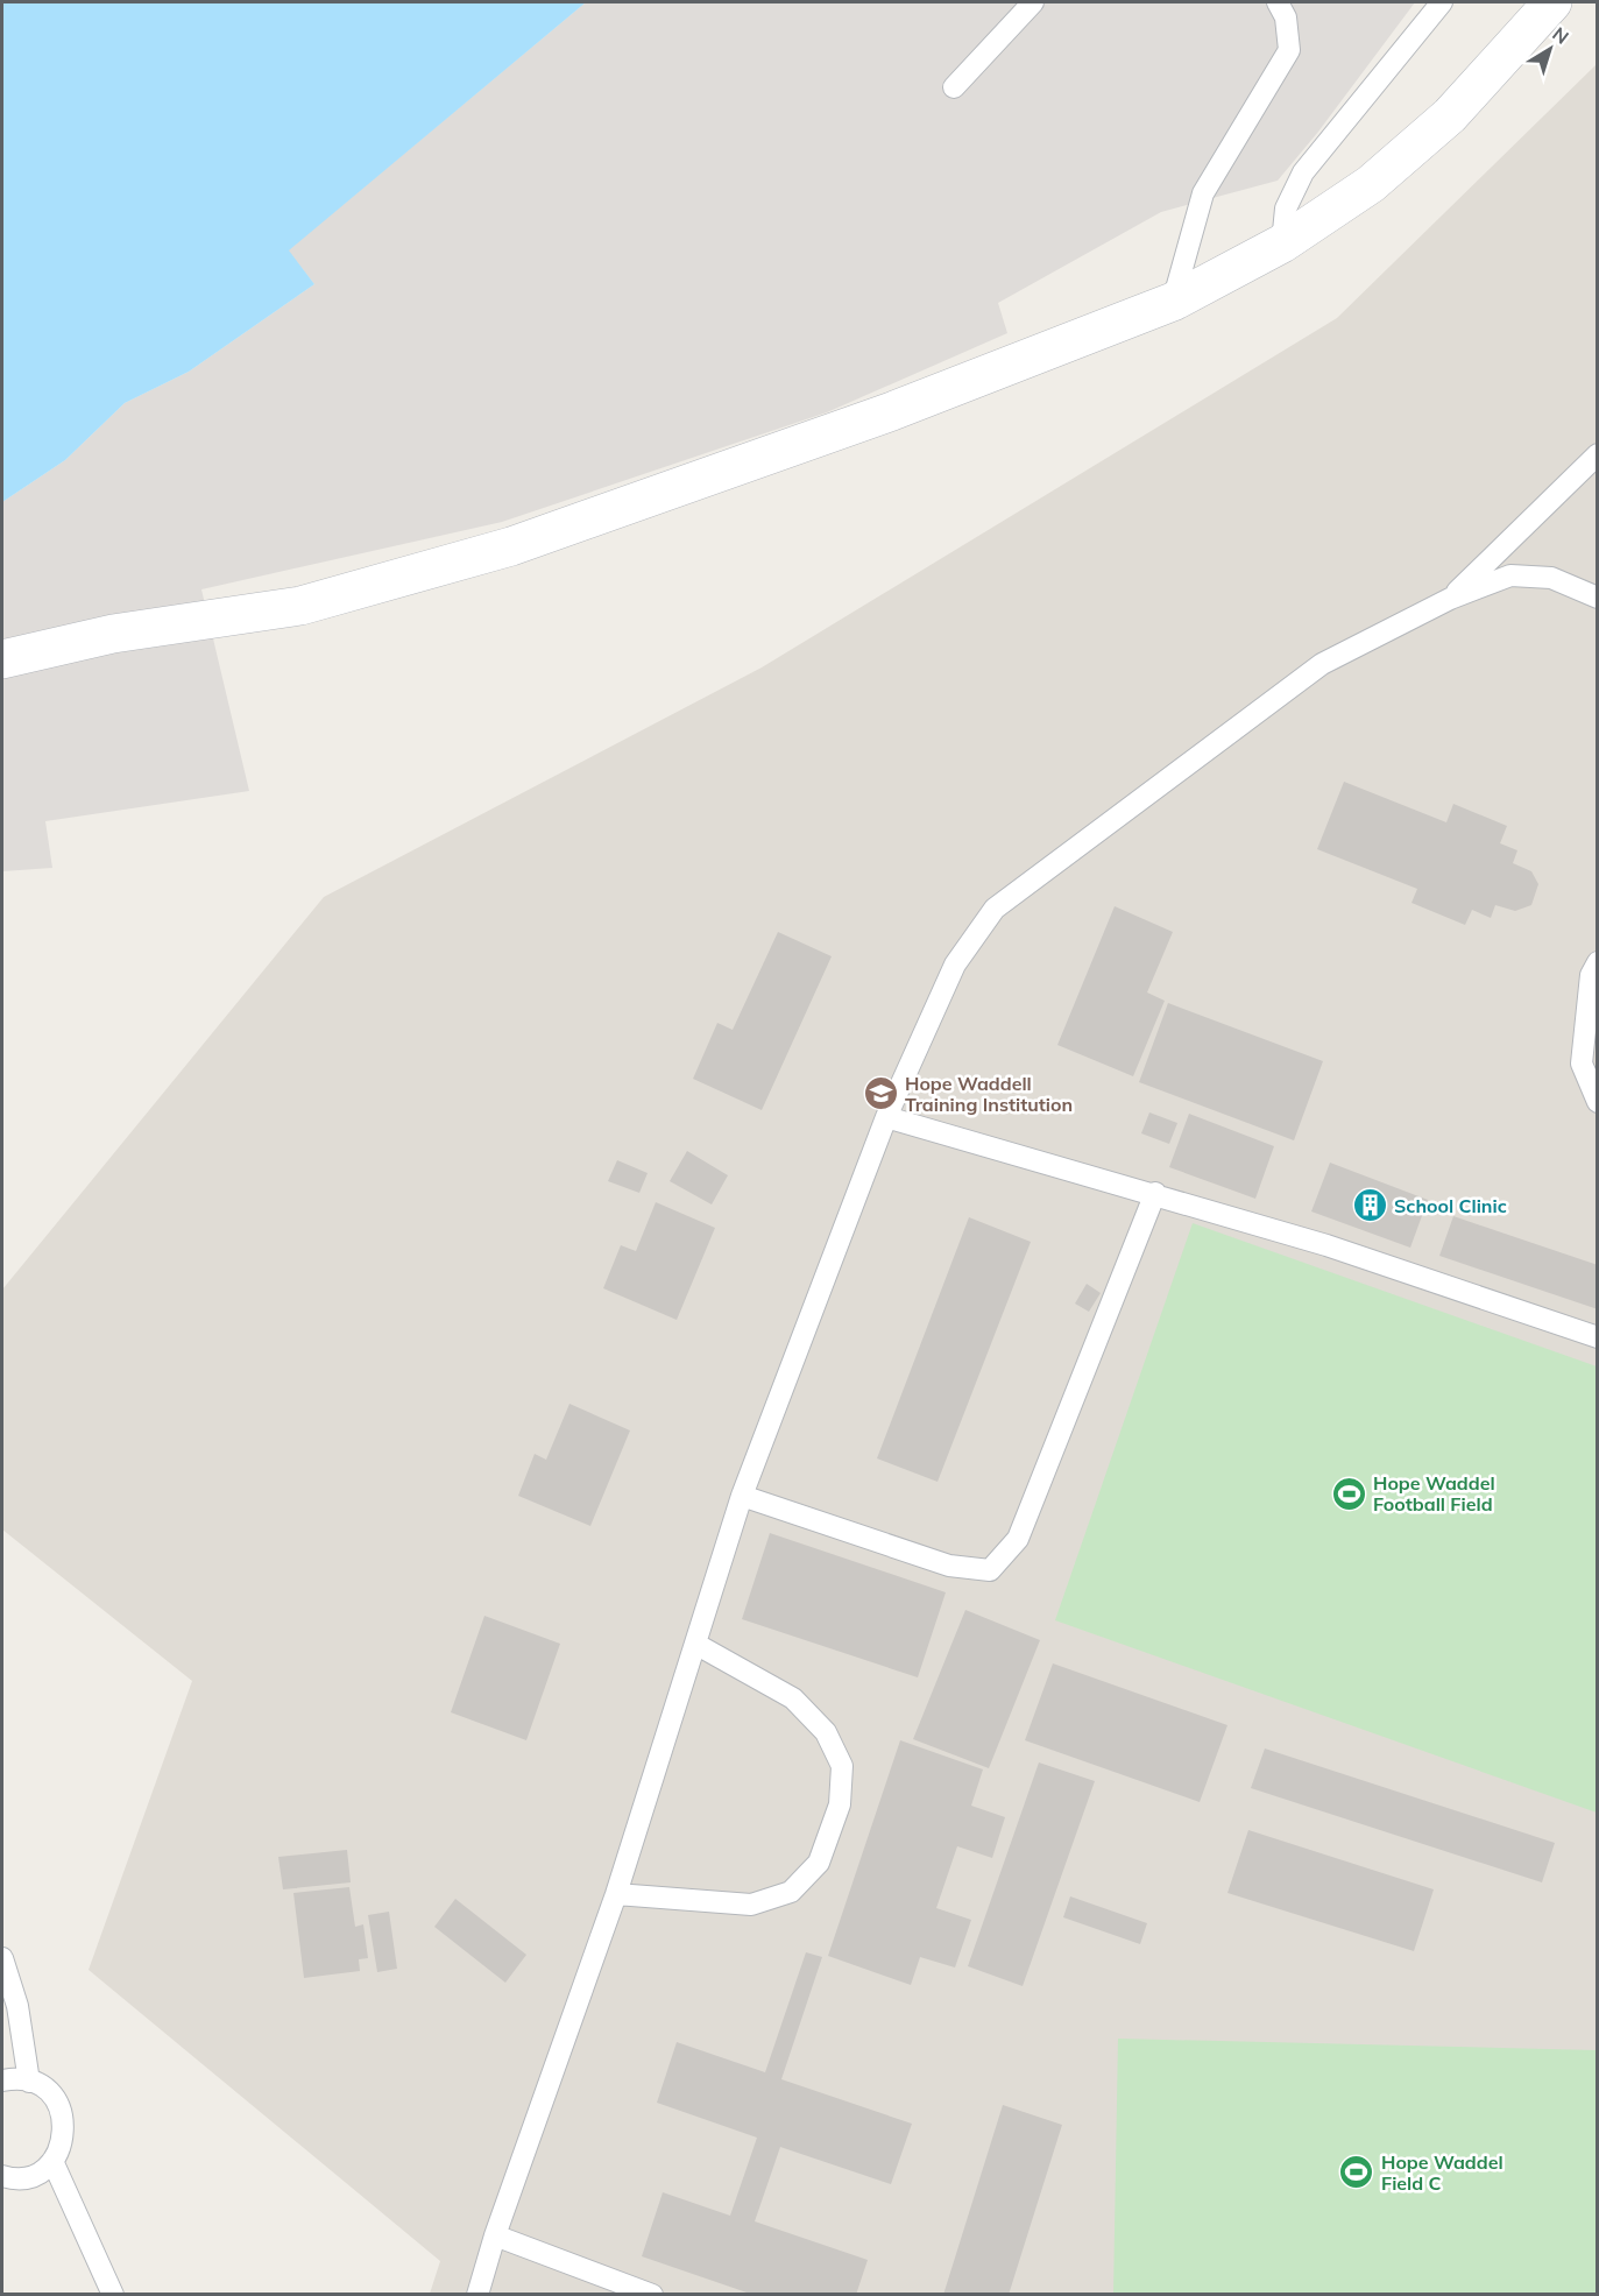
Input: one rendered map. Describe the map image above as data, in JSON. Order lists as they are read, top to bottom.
{
  "places": {
    "school or university": ["Hope Waddell Training Institution"],
    "building": ["School Clinic"],
    "sports": ["Hope Waddel Football Field", "Hope Waddel Field C"]
  },
  "north": "top right"
}
